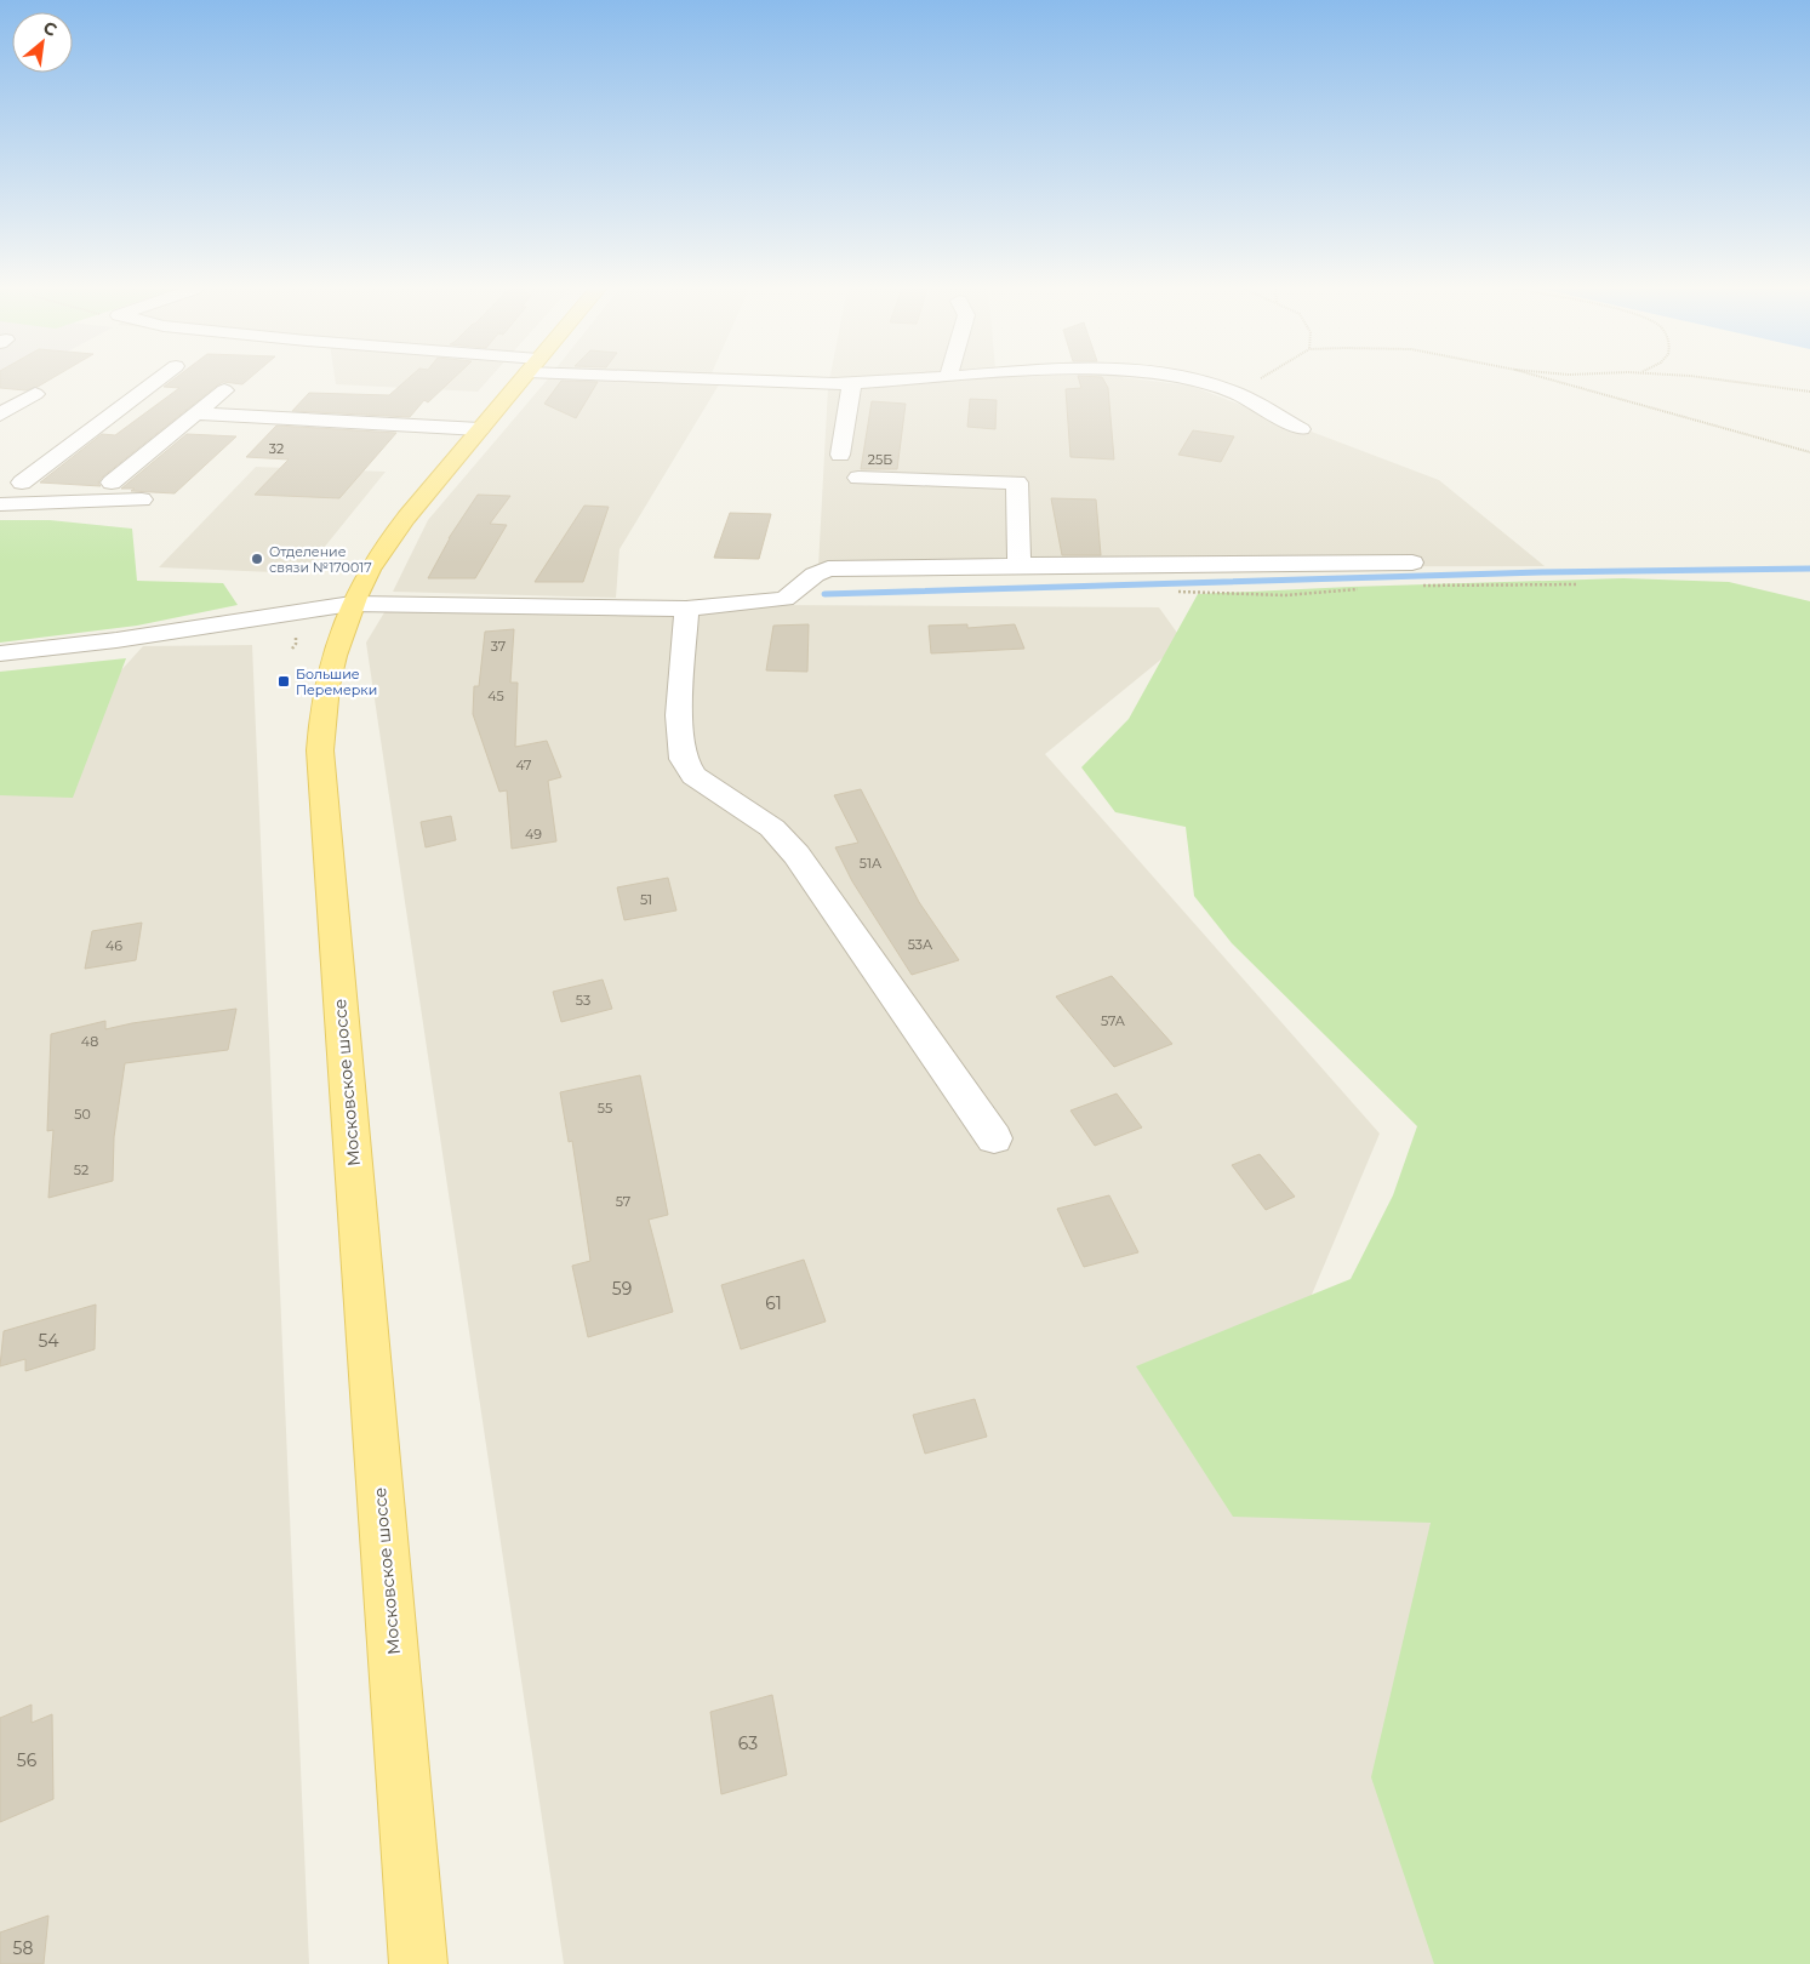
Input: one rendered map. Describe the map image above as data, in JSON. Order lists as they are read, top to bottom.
{
  "streets": {
    "main road": ["Московское шоссе"]
  },
  "places": {
    "other": ["Отделение связи №170017"],
    "transit": ["Большие Перемерки"]
  },
  "house_numbers": [
    "32",
    "25Б",
    "37",
    "45",
    "47",
    "49",
    "51А",
    "51",
    "53А",
    "46",
    "53",
    "57А",
    "48",
    "55",
    "50",
    "52",
    "57",
    "59",
    "61",
    "54",
    "63",
    "56",
    "58"
  ],
  "north": "top right"
}
